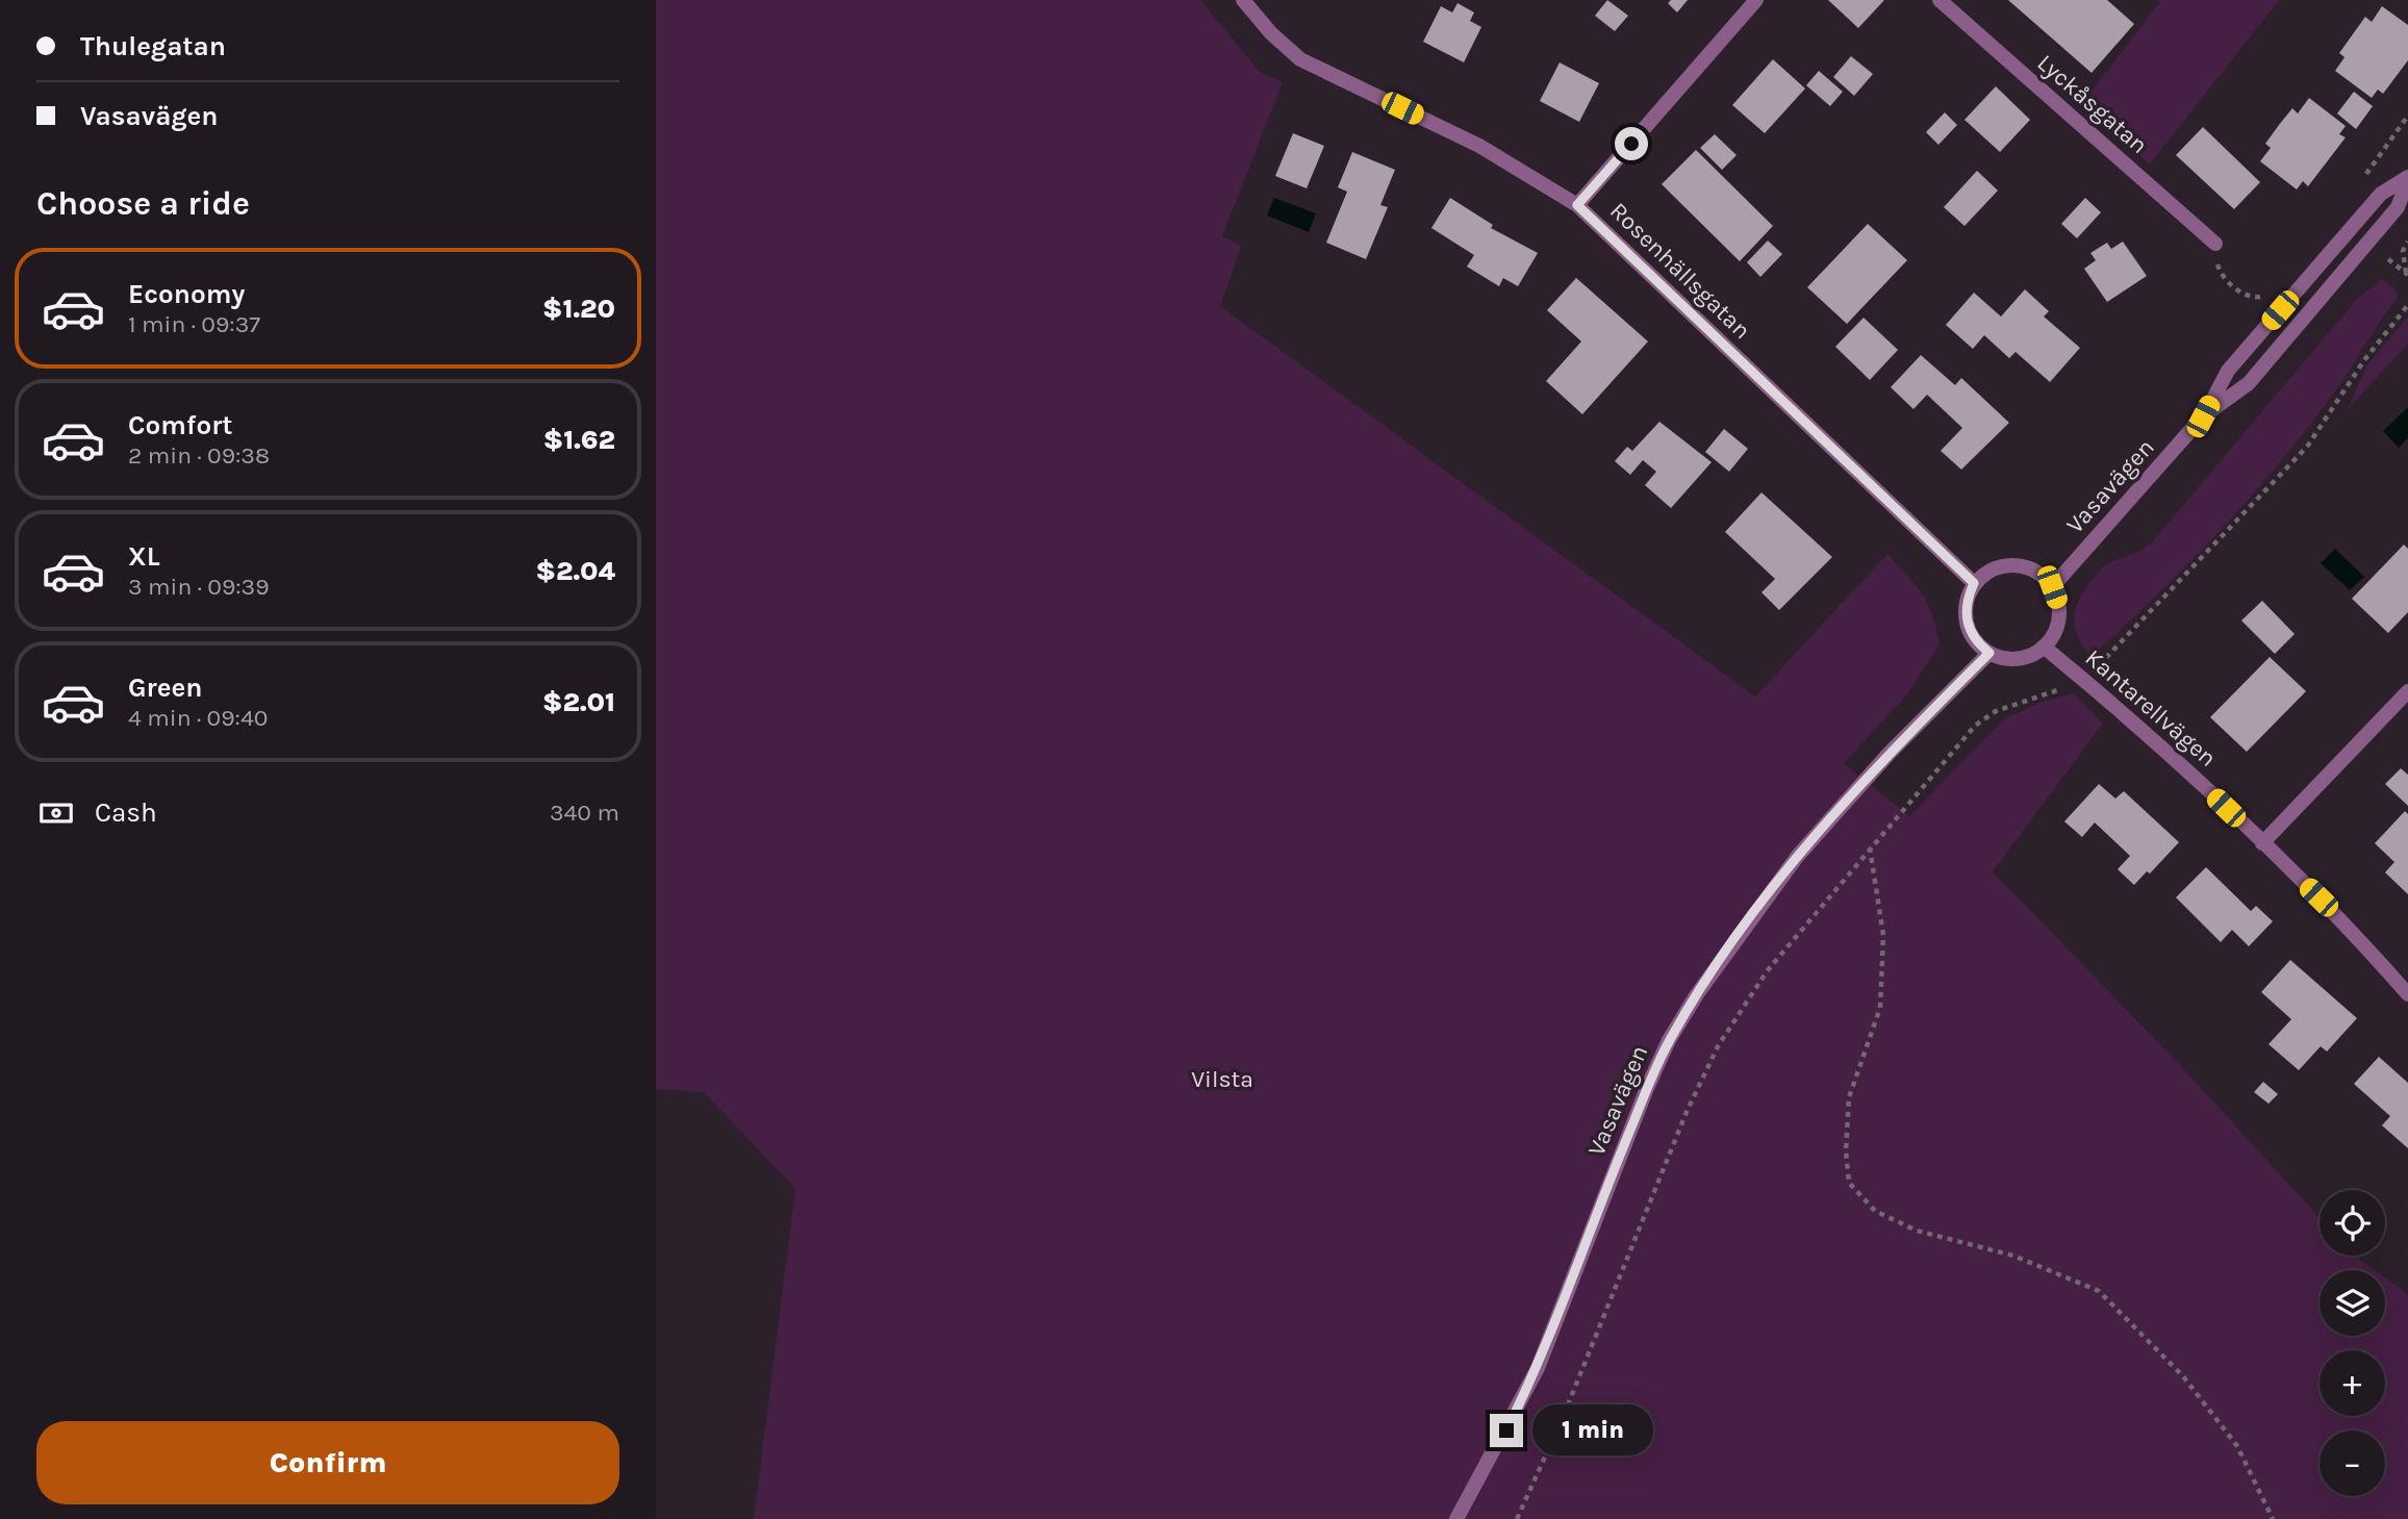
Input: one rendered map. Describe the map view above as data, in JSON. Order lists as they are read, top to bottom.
{
  "streets": {
    "street": [
      "Lyckåsgatan",
      "Rosenhällsgatan",
      "Vasavägen",
      "Kantarellvägen"
    ]
  },
  "crossings": [
    ["Rosenhällsgatan", "Vasavägen"],
    ["Rosenhällsgatan", "Kantarellvägen"],
    ["Vasavägen", "Kantarellvägen"]
  ],
  "parks": ["Vilsta"],
  "page": {
    "banner": ["Thulegatan", "Vasavägen"],
    "heading": "Choose a ride",
    "list": [
      {
        "name": "Economy",
        "note": "1 min · 09:37",
        "value": "$1.20"
      },
      {
        "name": "Comfort",
        "note": "2 min · 09:38",
        "value": "$1.62"
      },
      {
        "name": "XL",
        "note": "3 min · 09:39",
        "value": "$2.04"
      },
      {
        "name": "Green",
        "note": "4 min · 09:40",
        "value": "$2.01"
      }
    ],
    "pay": ["Cash", "340 m"],
    "map_buttons": ["+", "−"],
    "bubble": "1 min",
    "buttons": "Confirm"
  }
}
